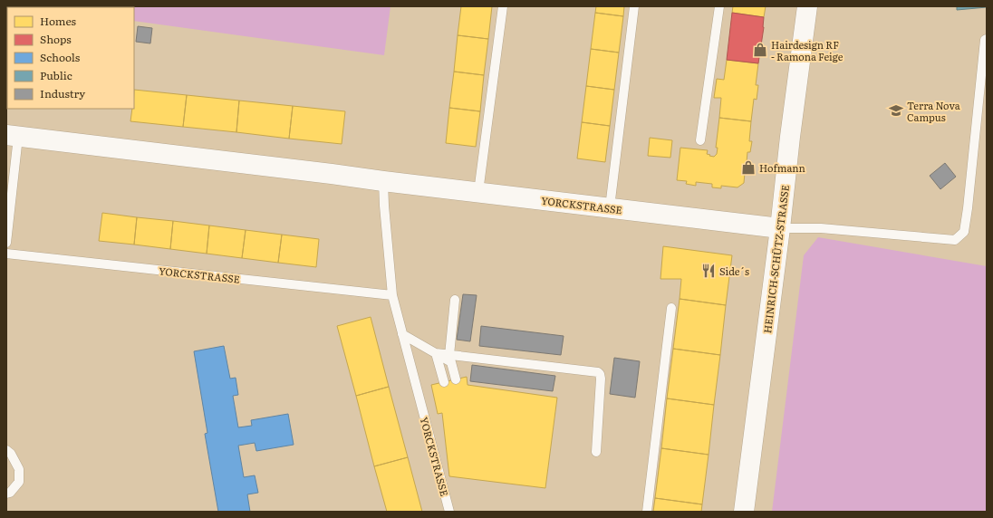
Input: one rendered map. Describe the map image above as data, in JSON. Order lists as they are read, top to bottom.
{
  "streets": {
    "main road": ["YORCKSTRASSE", "HEINRICH-SCHÜTZ-STRASSE"]
  },
  "crossings": [
    ["YORCKSTRASSE", "HEINRICH-SCHÜTZ-STRASSE"]
  ],
  "places": {
    "shop": ["Hairdesign RF - Ramona Feige", "Hofmann"],
    "school or university": ["Terra Nova Campus"],
    "restaurant": ["Side´s"]
  },
  "legend": [
    "Homes",
    "Shops",
    "Schools",
    "Public",
    "Industry"
  ]
}
